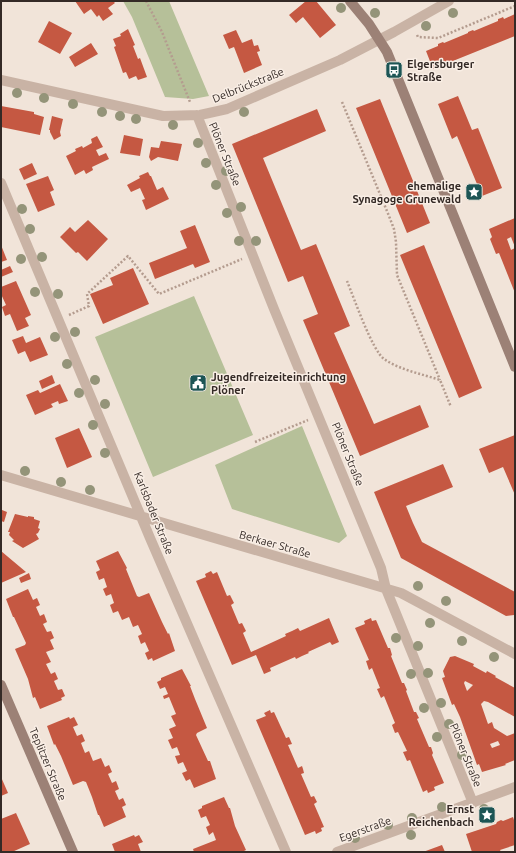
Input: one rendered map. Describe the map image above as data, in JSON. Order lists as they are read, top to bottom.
{
  "streets": {
    "street": [
      "Delbrückstraße",
      "Plöner Straße",
      "Karlsbader Straße",
      "Berkaer Straße",
      "Teplitzer Straße",
      "Egerstraße"
    ]
  },
  "crossings": [
    ["Delbrückstraße", "Plöner Straße"],
    ["Plöner Straße", "Berkaer Straße"],
    ["Plöner Straße", "Egerstraße"],
    ["Karlsbader Straße", "Berkaer Straße"]
  ],
  "places": {
    "bus stop": ["Elgersburger Straße"],
    "place": ["ehemalige Synagoge Grunewald", "Ernst Reichenbach"],
    "public building": ["Jugendfreizeiteinrichtung Plöner"]
  }
}
